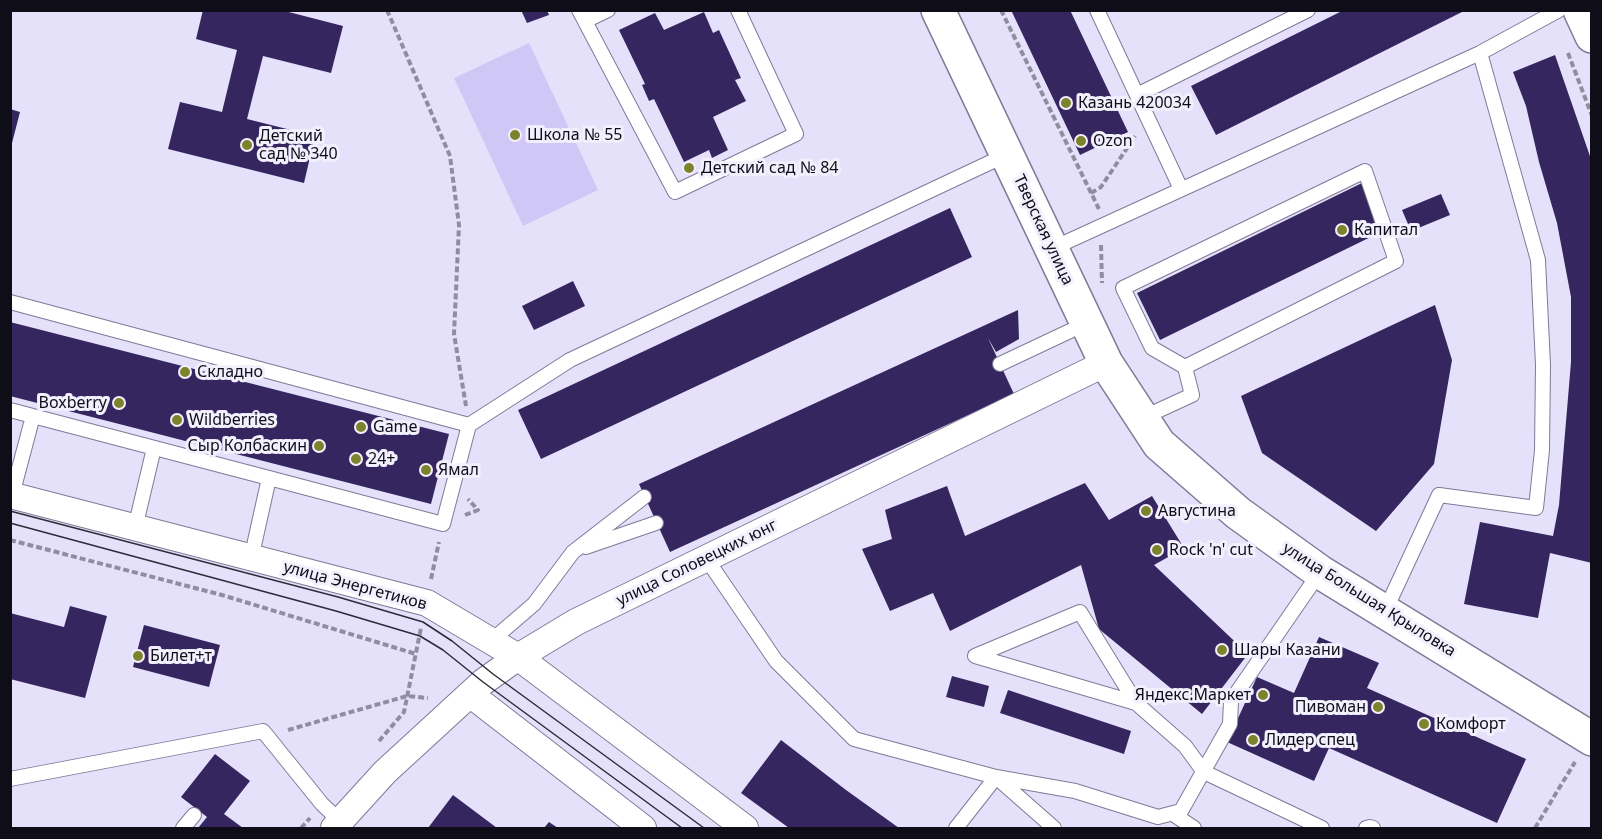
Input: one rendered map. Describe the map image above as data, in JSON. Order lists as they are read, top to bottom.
{
  "streets": {
    "street": [
      "Тверская улица",
      "улица Соловецких юнг",
      "улица Энергетиков",
      "улица Большая Крыловка"
    ]
  },
  "crossings": [
    ["Тверская улица", "улица Соловецких юнг"],
    ["Тверская улица", "улица Большая Крыловка"],
    ["улица Соловецких юнг", "улица Энергетиков"]
  ],
  "places": [
    "Казань 420034",
    "Школа № 55",
    "Ozon",
    "Детский сад № 340",
    "Детский сад № 84",
    "Капитал",
    "Складно",
    "Boxberry",
    "Wildberries",
    "Game",
    "Сыр Колбаскин",
    "24+",
    "Ямал",
    "Августина",
    "Rock 'n' cut",
    "Шары Казани",
    "Билет+т",
    "Яндекс.Маркет",
    "Пивоман",
    "Комфорт",
    "Лидер спец"
  ]
}
